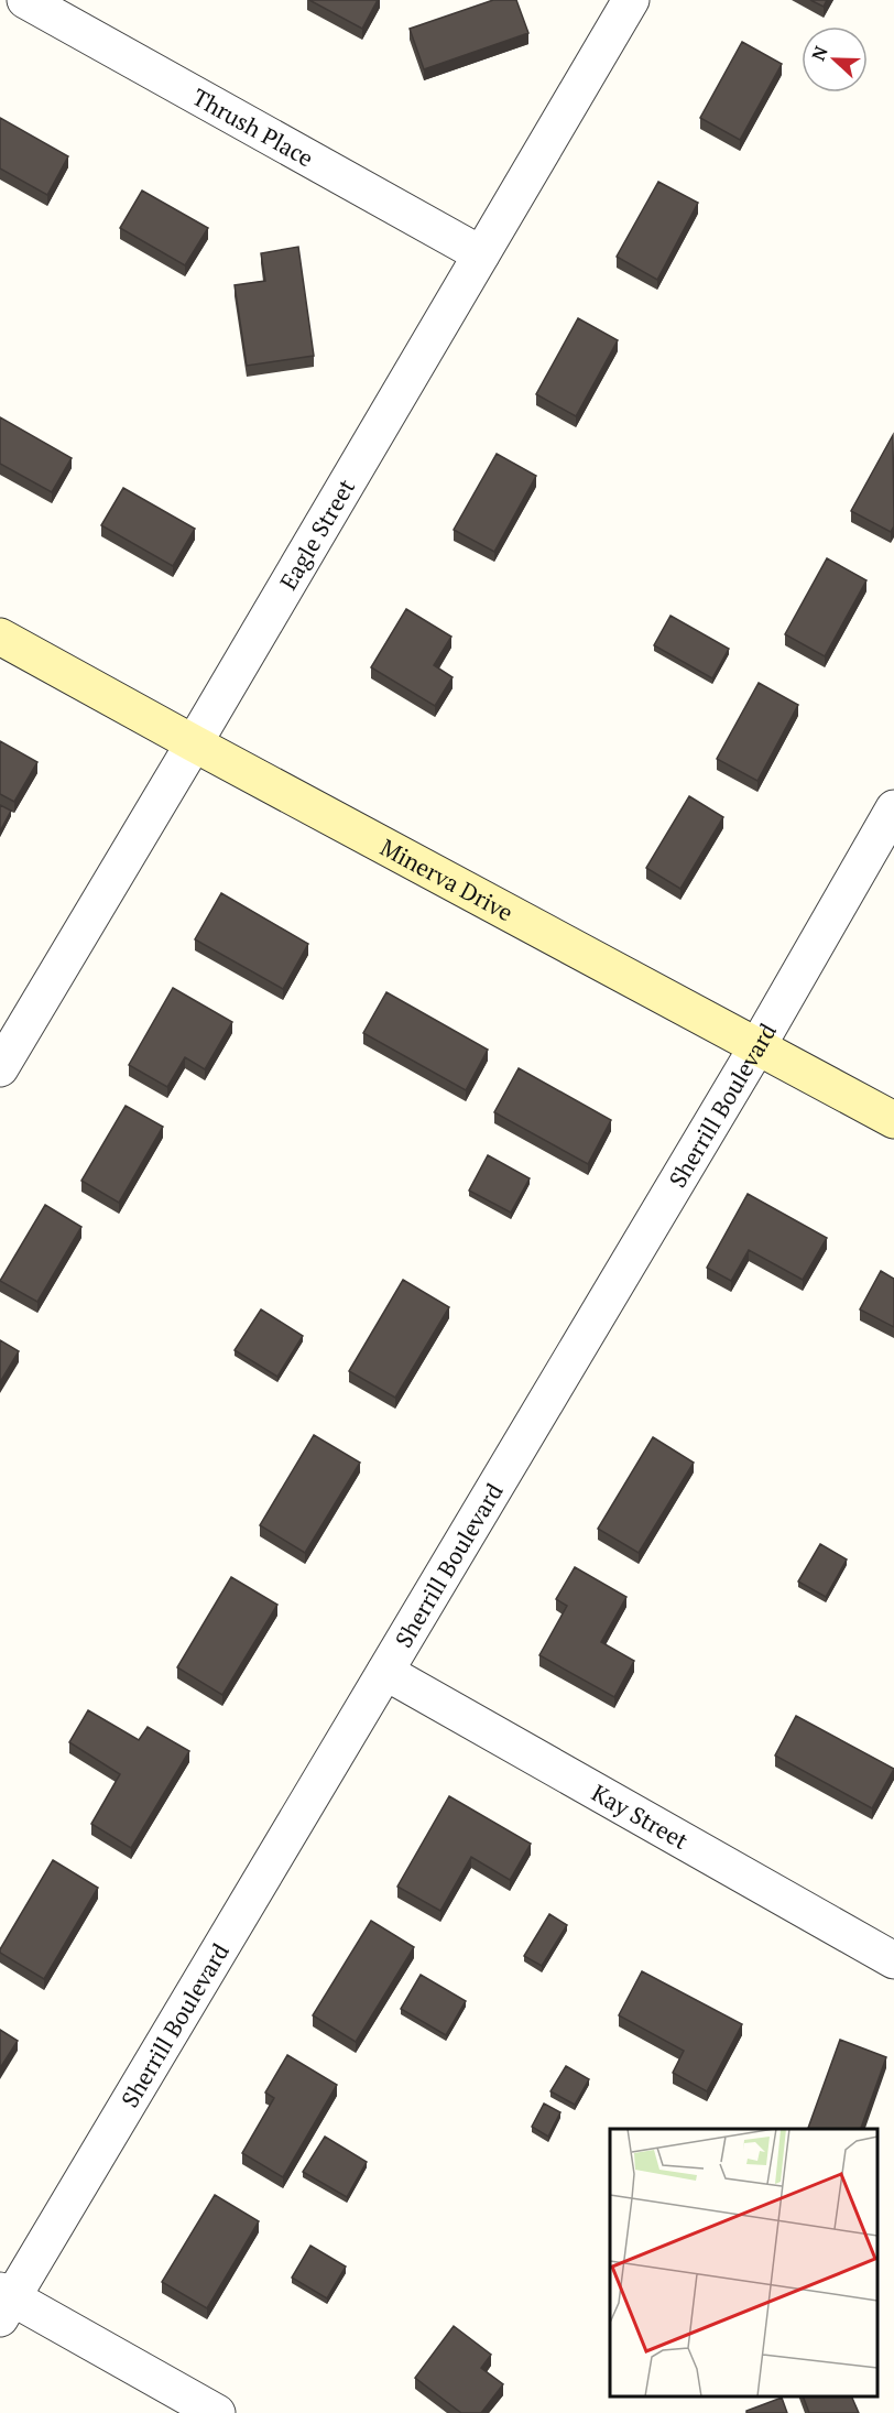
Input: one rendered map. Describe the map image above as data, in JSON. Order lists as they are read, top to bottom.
{
  "streets": {
    "street": [
      "Thrush Place",
      "Eagle Street",
      "Minerva Drive",
      "Sherrill Boulevard",
      "Kay Street"
    ]
  },
  "crossings": [
    ["Thrush Place", "Eagle Street"],
    ["Eagle Street", "Minerva Drive"],
    ["Minerva Drive", "Sherrill Boulevard"],
    ["Sherrill Boulevard", "Kay Street"]
  ],
  "north": "left"
}
